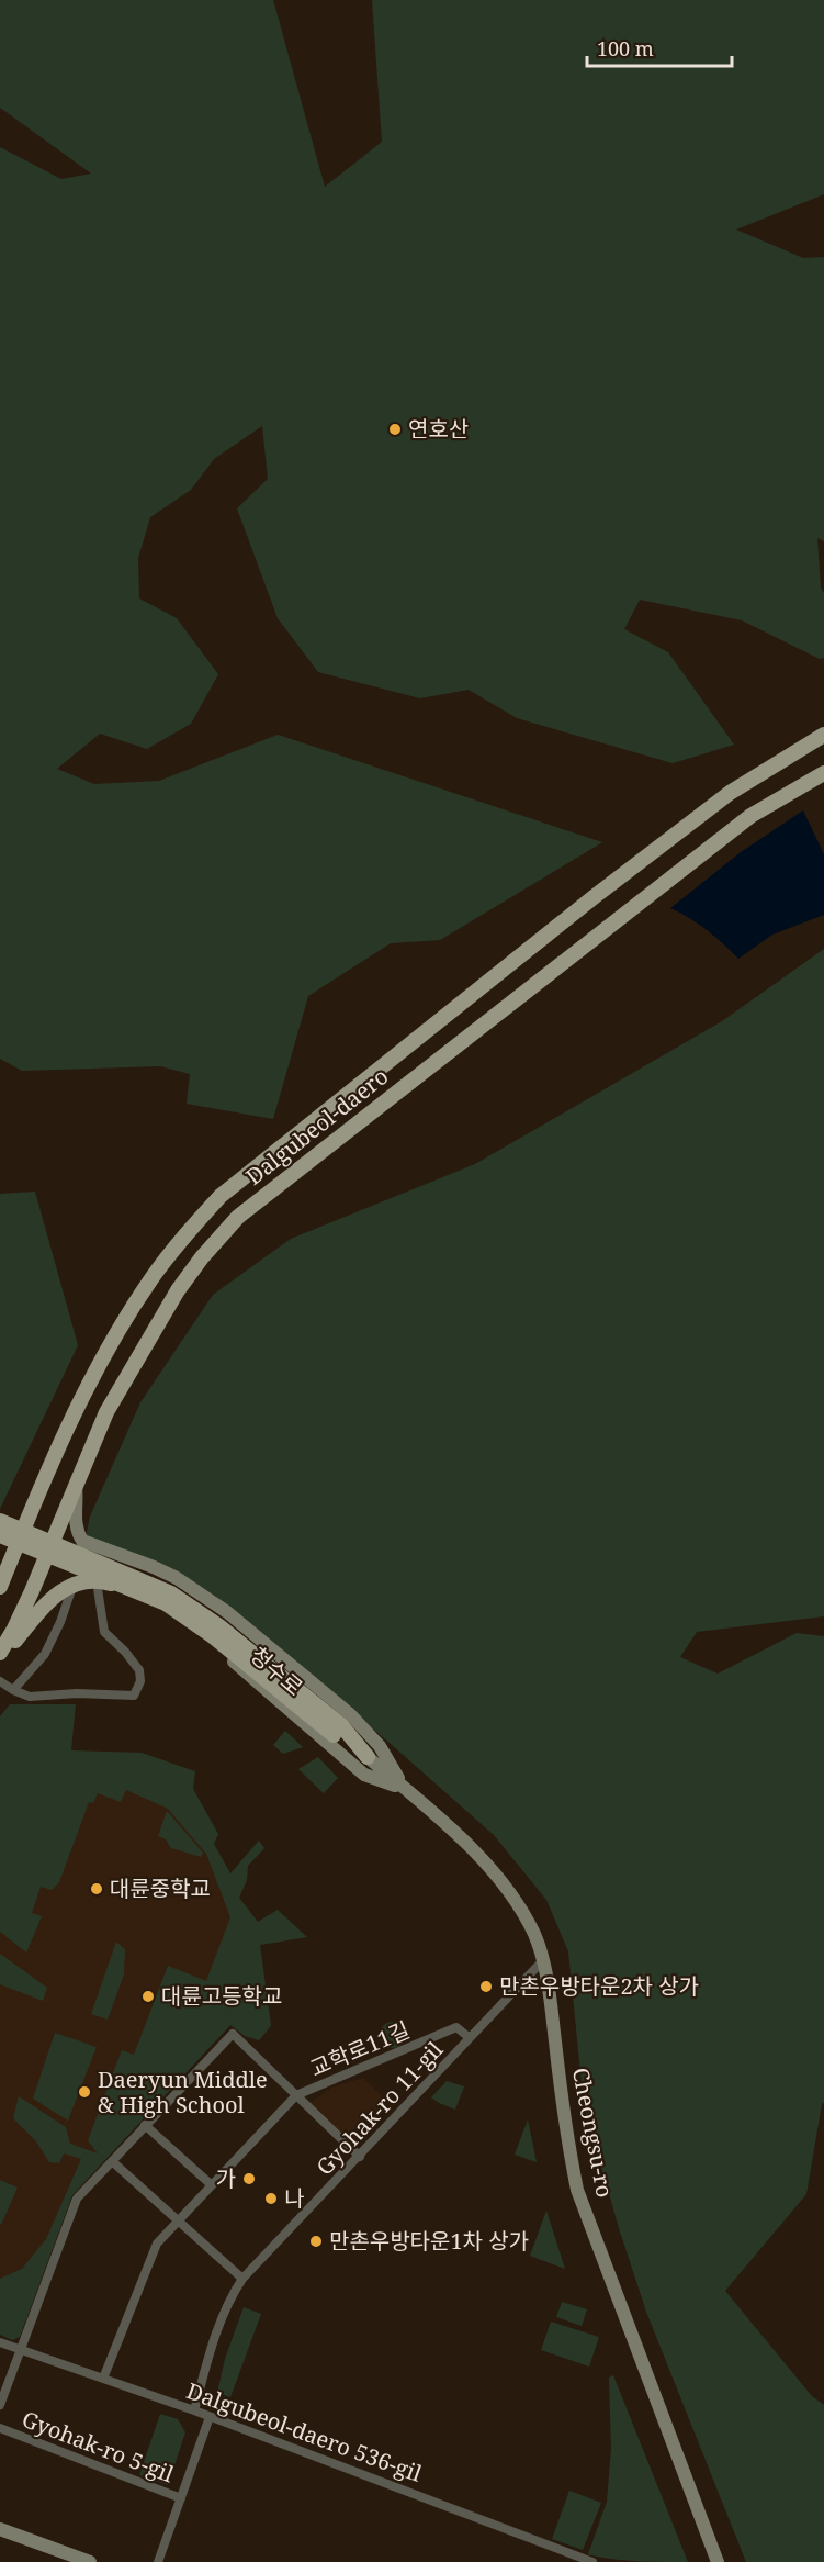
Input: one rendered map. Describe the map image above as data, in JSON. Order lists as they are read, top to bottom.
{
  "streets": {
    "main road": ["Dalgubeol-daero", "청수로", "Cheongsu-ro"],
    "street": [
      "교학로11길",
      "Gyohak-ro 11-gil",
      "Dalgubeol-daero 536-gil",
      "Gyohak-ro 5-gil"
    ]
  },
  "crossings": [
    ["Dalgubeol-daero", "청수로"],
    ["청수로", "Cheongsu-ro"],
    ["교학로11길", "Gyohak-ro 11-gil"],
    ["Gyohak-ro 11-gil", "Cheongsu-ro"],
    ["Gyohak-ro 11-gil", "Dalgubeol-daero 536-gil"]
  ],
  "places": [
    "연호산",
    "대륜중학교",
    "만촌우방타운2차 상가",
    "대륜고등학교",
    "Daeryun Middle & High School",
    "가",
    "나",
    "만촌우방타운1차 상가"
  ],
  "scale_bar": "100 m"
}
